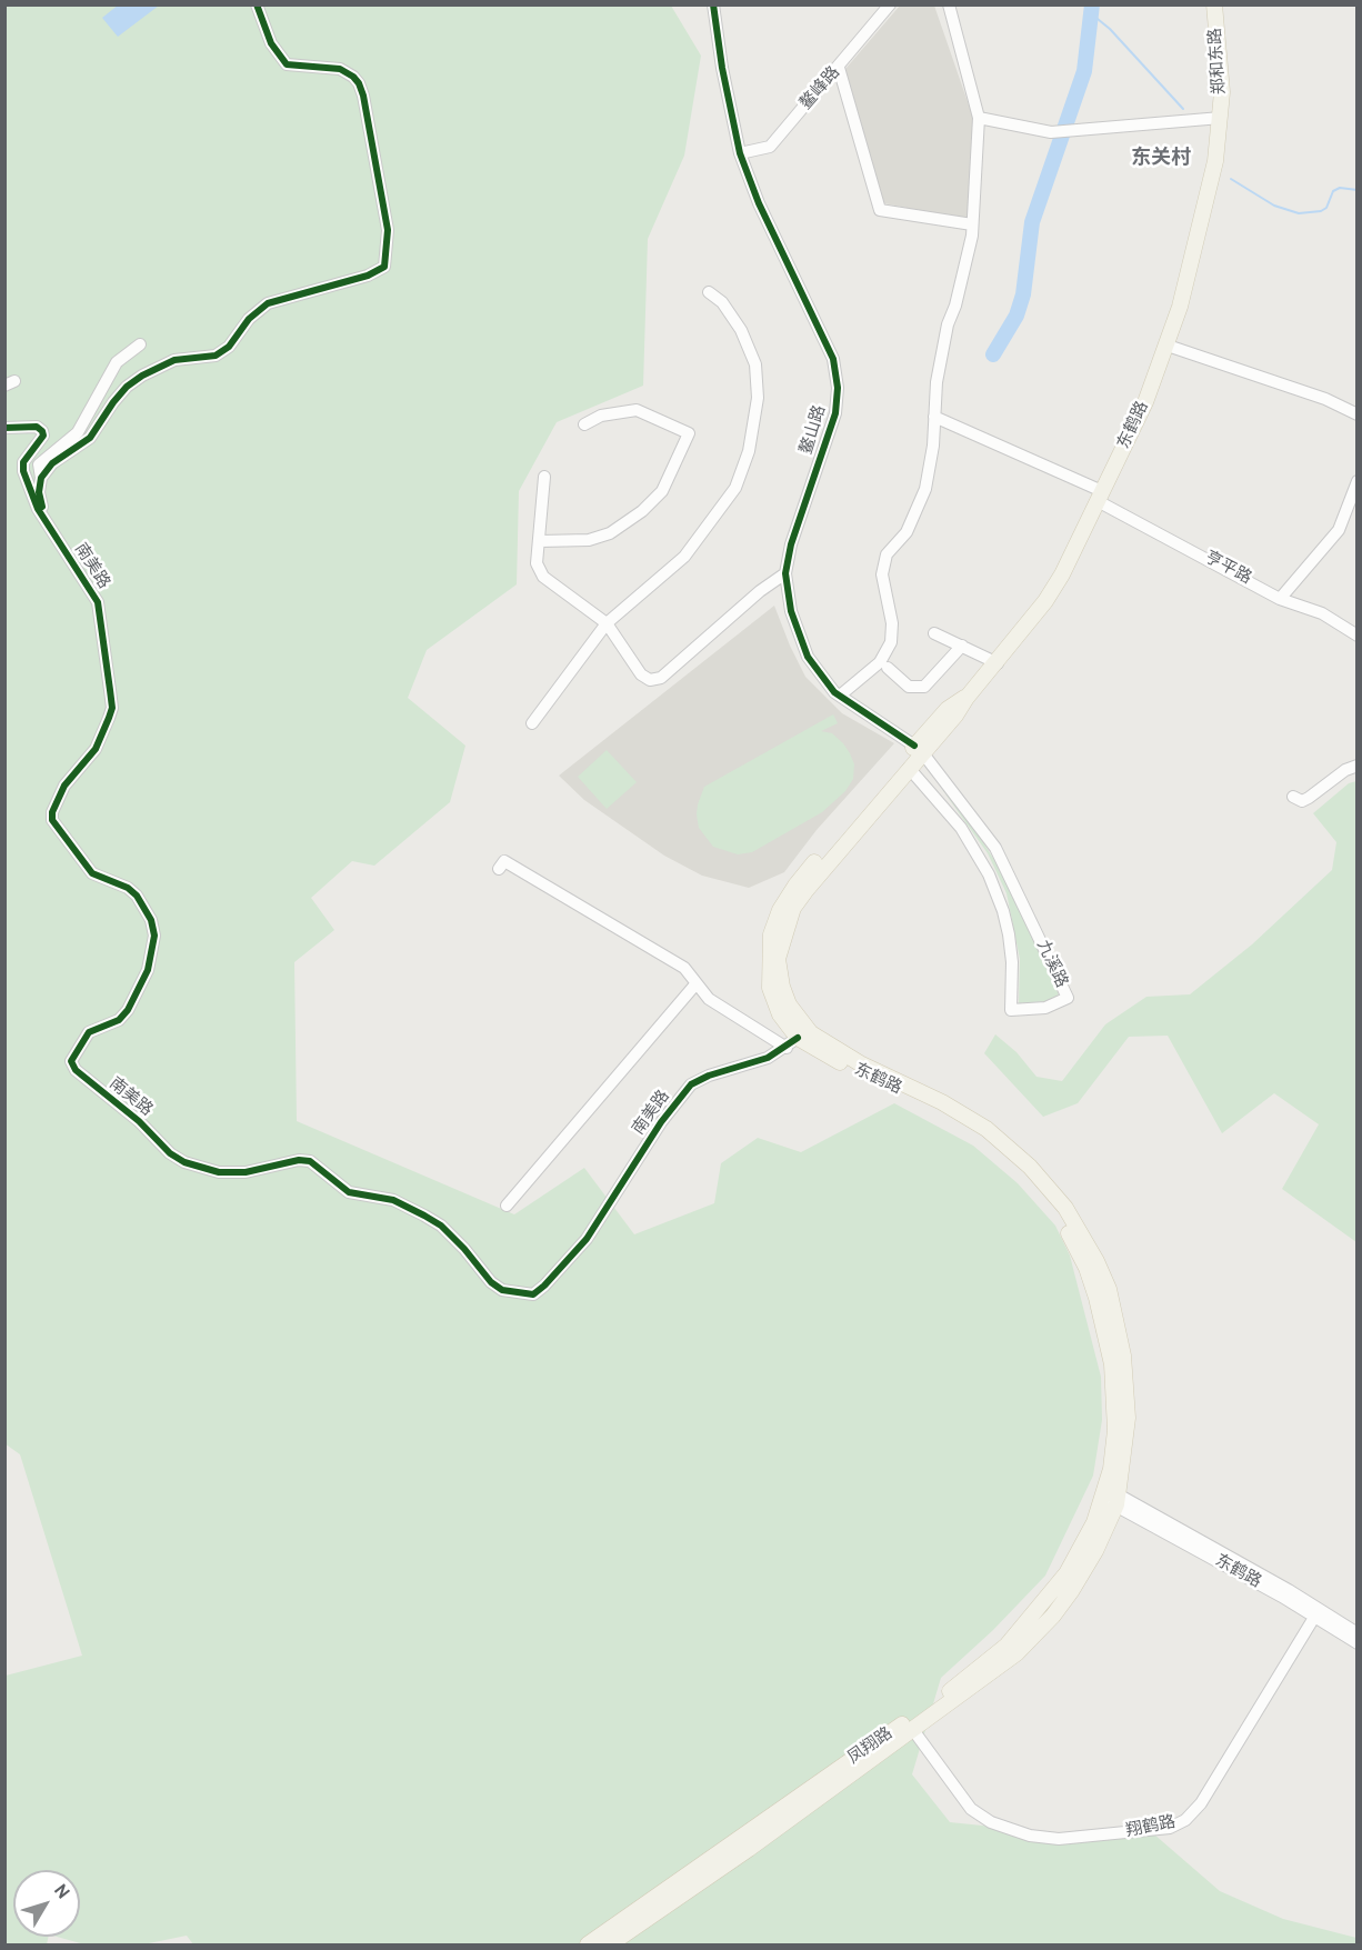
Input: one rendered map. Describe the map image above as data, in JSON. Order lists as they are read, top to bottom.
{
  "streets": {
    "main road": ["郑和东路", "东鹤路", "凤翔路"],
    "street": [
      "鳌峰路",
      "鳌山路",
      "南美路",
      "亨平路",
      "九溪路",
      "翔鹤路"
    ]
  },
  "crossings": [
    ["郑和东路", "东鹤路"],
    ["鳌峰路", "鳌山路"],
    ["东鹤路", "鳌山路"],
    ["东鹤路", "南美路"],
    ["东鹤路", "亨平路"],
    ["东鹤路", "九溪路"],
    ["东鹤路", "凤翔路"],
    ["东鹤路", "翔鹤路"],
    ["鳌山路", "九溪路"],
    ["凤翔路", "翔鹤路"]
  ],
  "districts": ["东关村"],
  "north": "top right"
}
